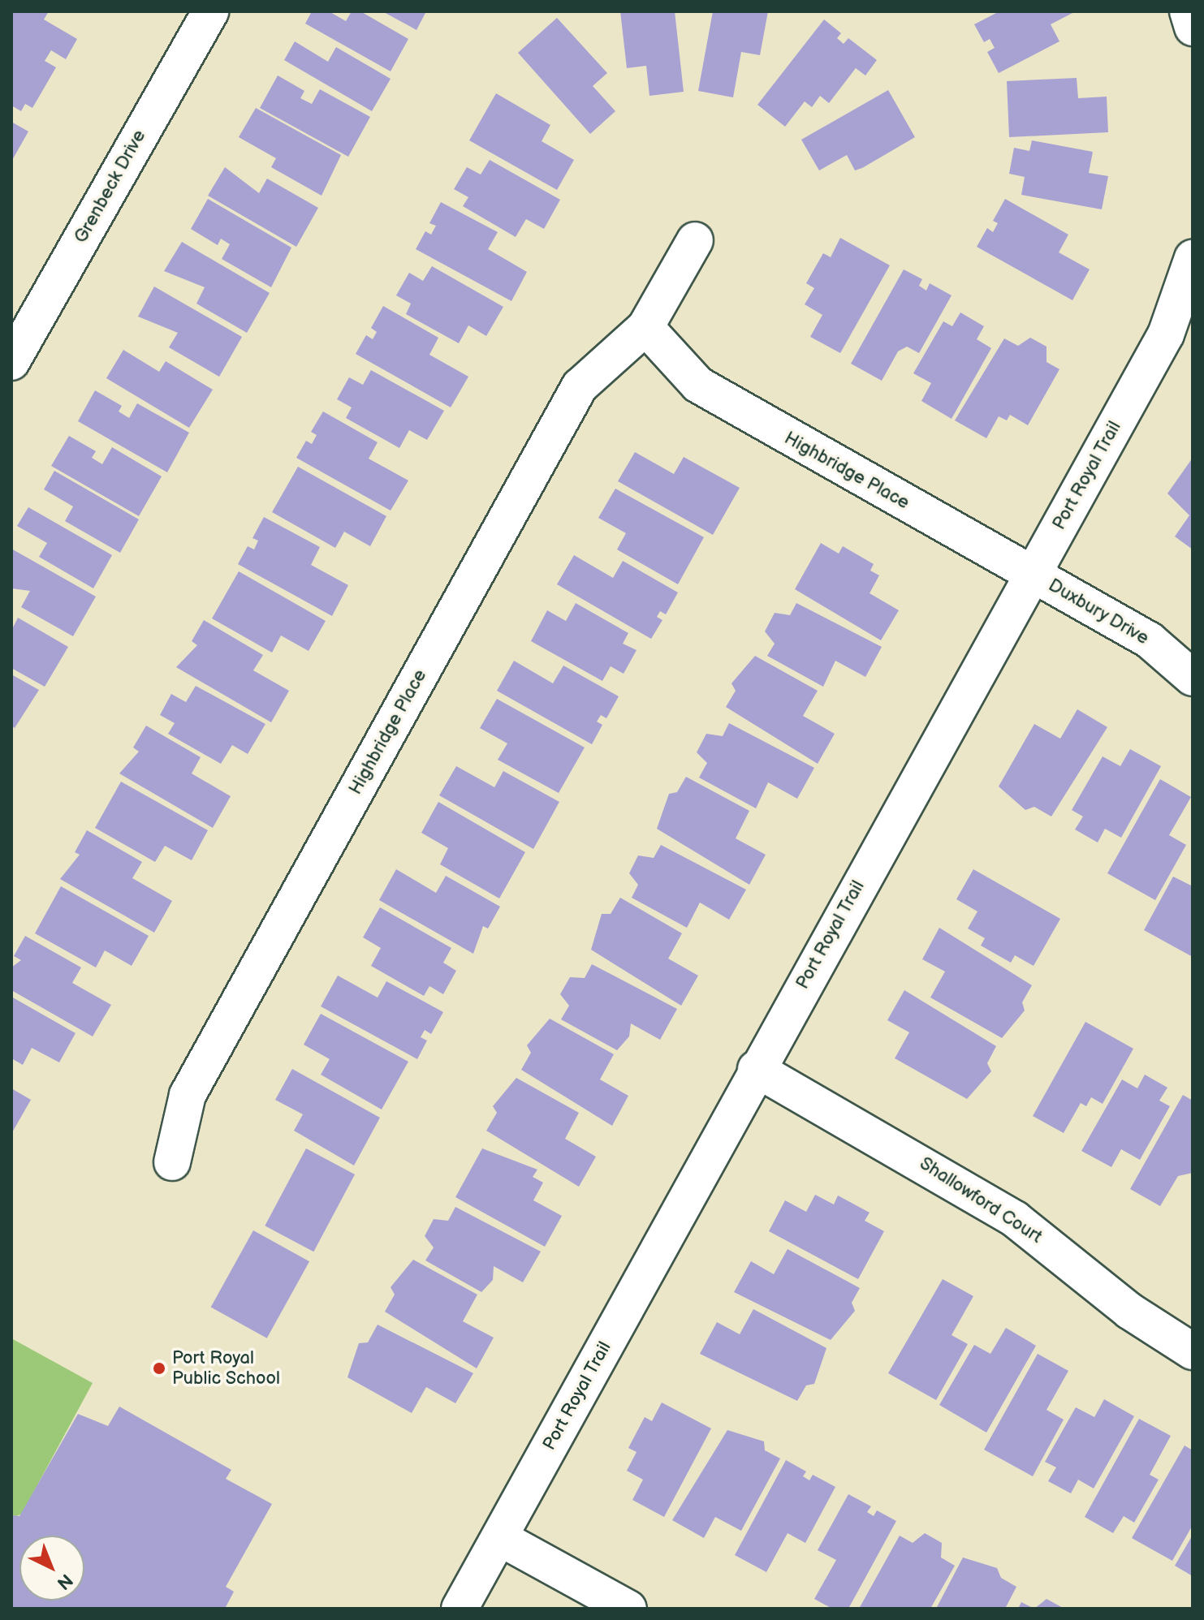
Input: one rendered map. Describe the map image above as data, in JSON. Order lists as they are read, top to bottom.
{
  "streets": {
    "street": [
      "Grenbeck Drive",
      "Highbridge Place",
      "Port Royal Trail",
      "Duxbury Drive",
      "Shallowford Court"
    ]
  },
  "crossings": [
    ["Highbridge Place", "Port Royal Trail"],
    ["Highbridge Place", "Duxbury Drive"],
    ["Port Royal Trail", "Duxbury Drive"],
    ["Port Royal Trail", "Shallowford Court"]
  ],
  "places": ["Port Royal Public School"],
  "north": "bottom right"
}
